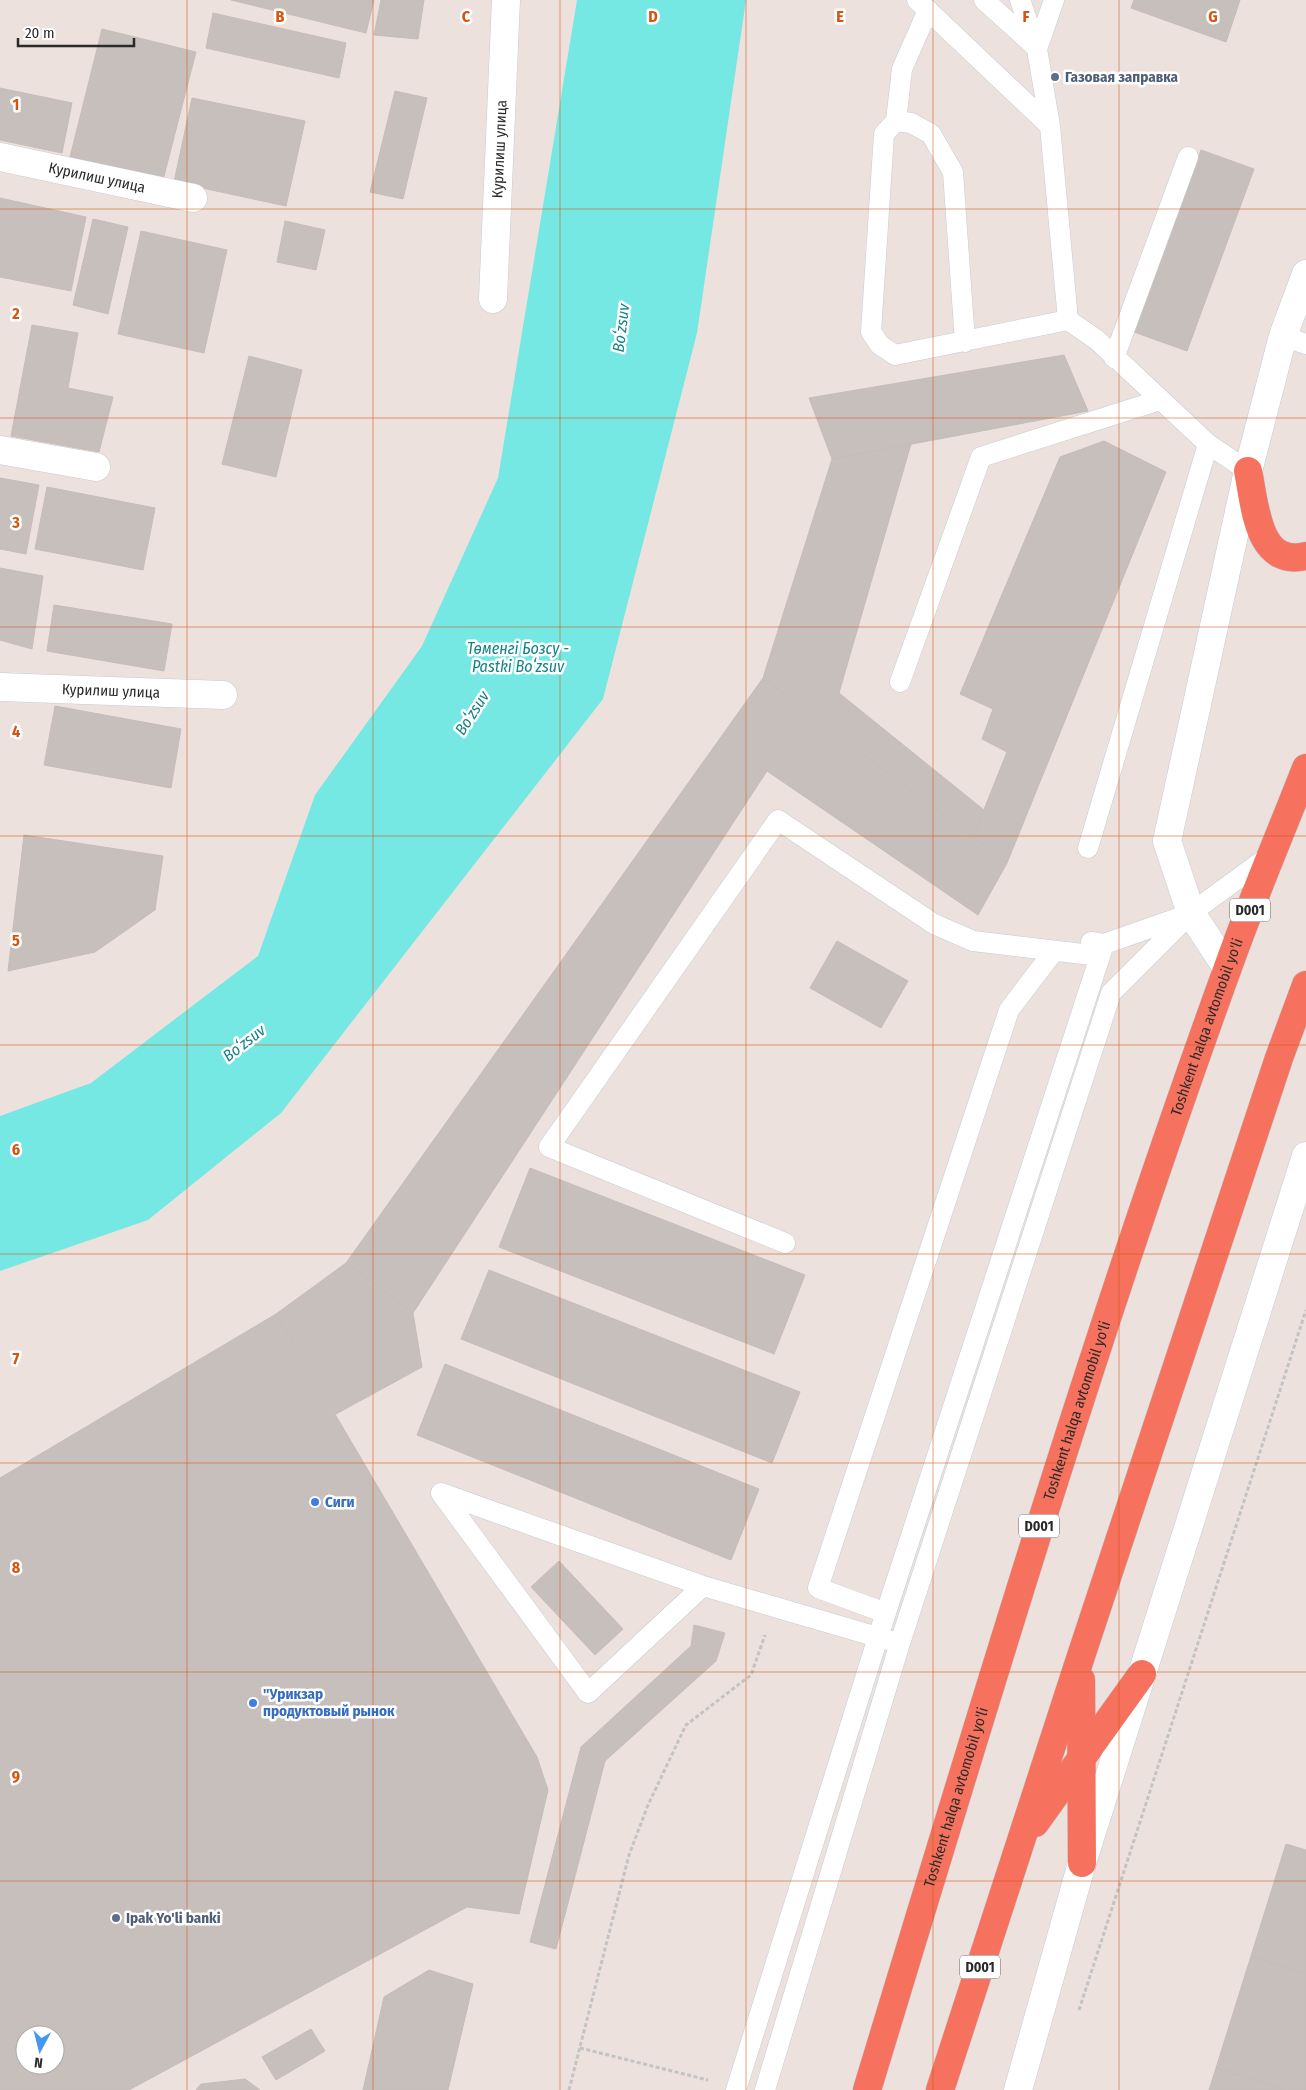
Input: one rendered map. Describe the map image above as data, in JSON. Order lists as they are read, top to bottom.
{
  "streets": {
    "highway": ["D001", "Toshkent halqa avtomobil yo'li"],
    "street": ["Курилиш улица"]
  },
  "water": ["Boʻzsuv", "Төменгі Бозсу - Pastki Boʻzsuv"],
  "places": [
    "Газовая заправка",
    "Сиги",
    "\"Урикзар продуктовый рынок",
    "Ipak Yo'li banki"
  ],
  "scale_bar": "20 m",
  "north": "bottom",
  "grid": {
    "columns": [
      "B",
      "C",
      "D",
      "E",
      "F",
      "G"
    ],
    "rows": [
      "1",
      "2",
      "3",
      "4",
      "5",
      "6",
      "7",
      "8",
      "9"
    ]
  }
}
